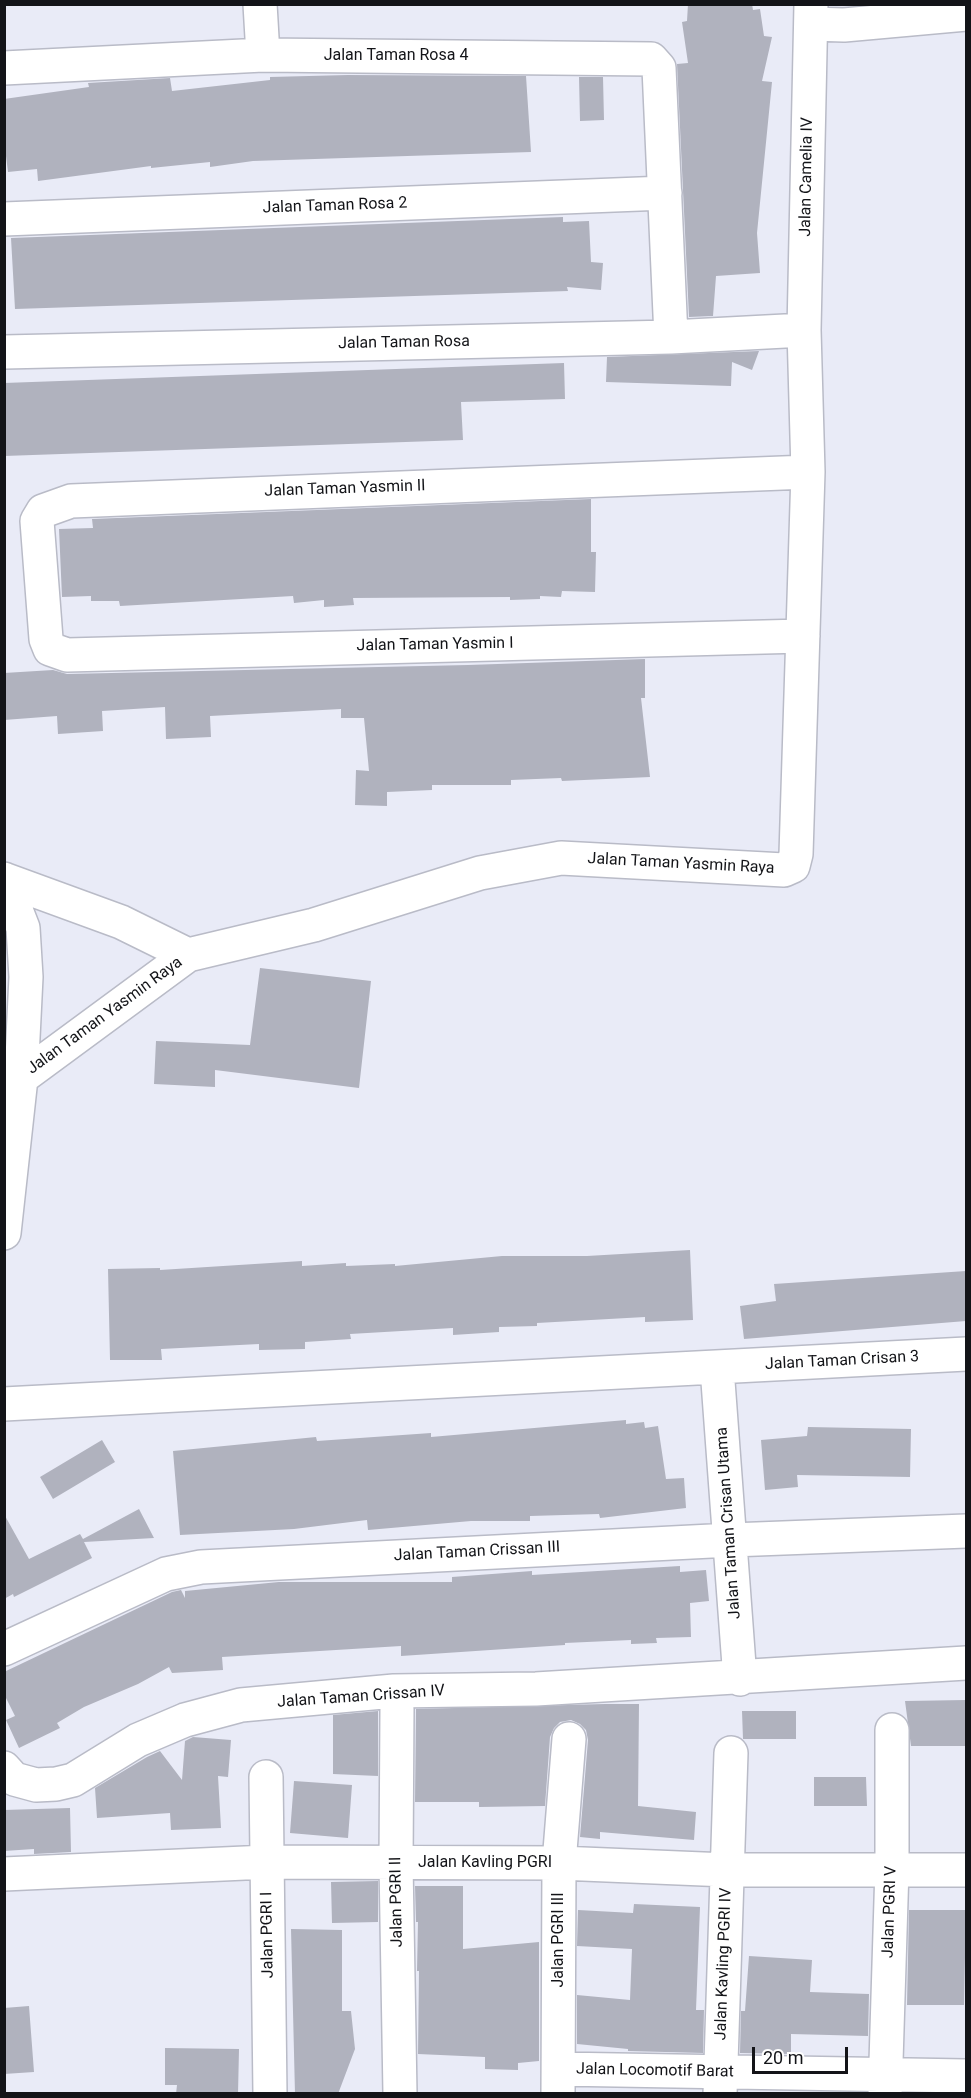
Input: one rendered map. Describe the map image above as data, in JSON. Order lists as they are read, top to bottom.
{
  "streets": {
    "street": [
      "Jalan Taman Rosa 4",
      "Jalan Camelia IV",
      "Jalan Taman Rosa 2",
      "Jalan Taman Rosa",
      "Jalan Taman Yasmin II",
      "Jalan Taman Yasmin I",
      "Jalan Taman Yasmin Raya",
      "Jalan Taman Crisan 3",
      "Jalan Taman Crisan Utama",
      "Jalan Taman Crissan III",
      "Jalan Taman Crissan IV",
      "Jalan Kavling PGRI",
      "Jalan PGRI II",
      "Jalan PGRI V",
      "Jalan PGRI I",
      "Jalan PGRI III",
      "Jalan Kavling PGRI IV",
      "Jalan Locomotif Barat"
    ]
  },
  "crossings": [
    ["Jalan Taman Rosa 4", "Jalan Taman Rosa 2"],
    ["Jalan Taman Rosa 4", "Jalan Taman Rosa"],
    ["Jalan Camelia IV", "Jalan Taman Rosa"],
    ["Jalan Camelia IV", "Jalan Taman Yasmin Raya"],
    ["Jalan Taman Rosa", "Jalan Taman Yasmin Raya"],
    ["Jalan Taman Yasmin II", "Jalan Taman Yasmin I"],
    ["Jalan Taman Yasmin II", "Jalan Taman Yasmin Raya"],
    ["Jalan Taman Yasmin I", "Jalan Taman Yasmin Raya"],
    ["Jalan Taman Crisan 3", "Jalan Taman Crisan Utama"],
    ["Jalan Taman Crisan Utama", "Jalan Taman Crissan III"],
    ["Jalan Taman Crisan Utama", "Jalan Taman Crissan IV"],
    ["Jalan Kavling PGRI", "Jalan PGRI II"],
    ["Jalan Kavling PGRI", "Jalan PGRI V"],
    ["Jalan Kavling PGRI", "Jalan PGRI I"],
    ["Jalan Kavling PGRI", "Jalan PGRI III"],
    ["Jalan Kavling PGRI", "Jalan Kavling PGRI IV"],
    ["Jalan PGRI V", "Jalan Locomotif Barat"],
    ["Jalan PGRI III", "Jalan Locomotif Barat"],
    ["Jalan Kavling PGRI IV", "Jalan Locomotif Barat"]
  ],
  "scale_bar": "20 m"
}
